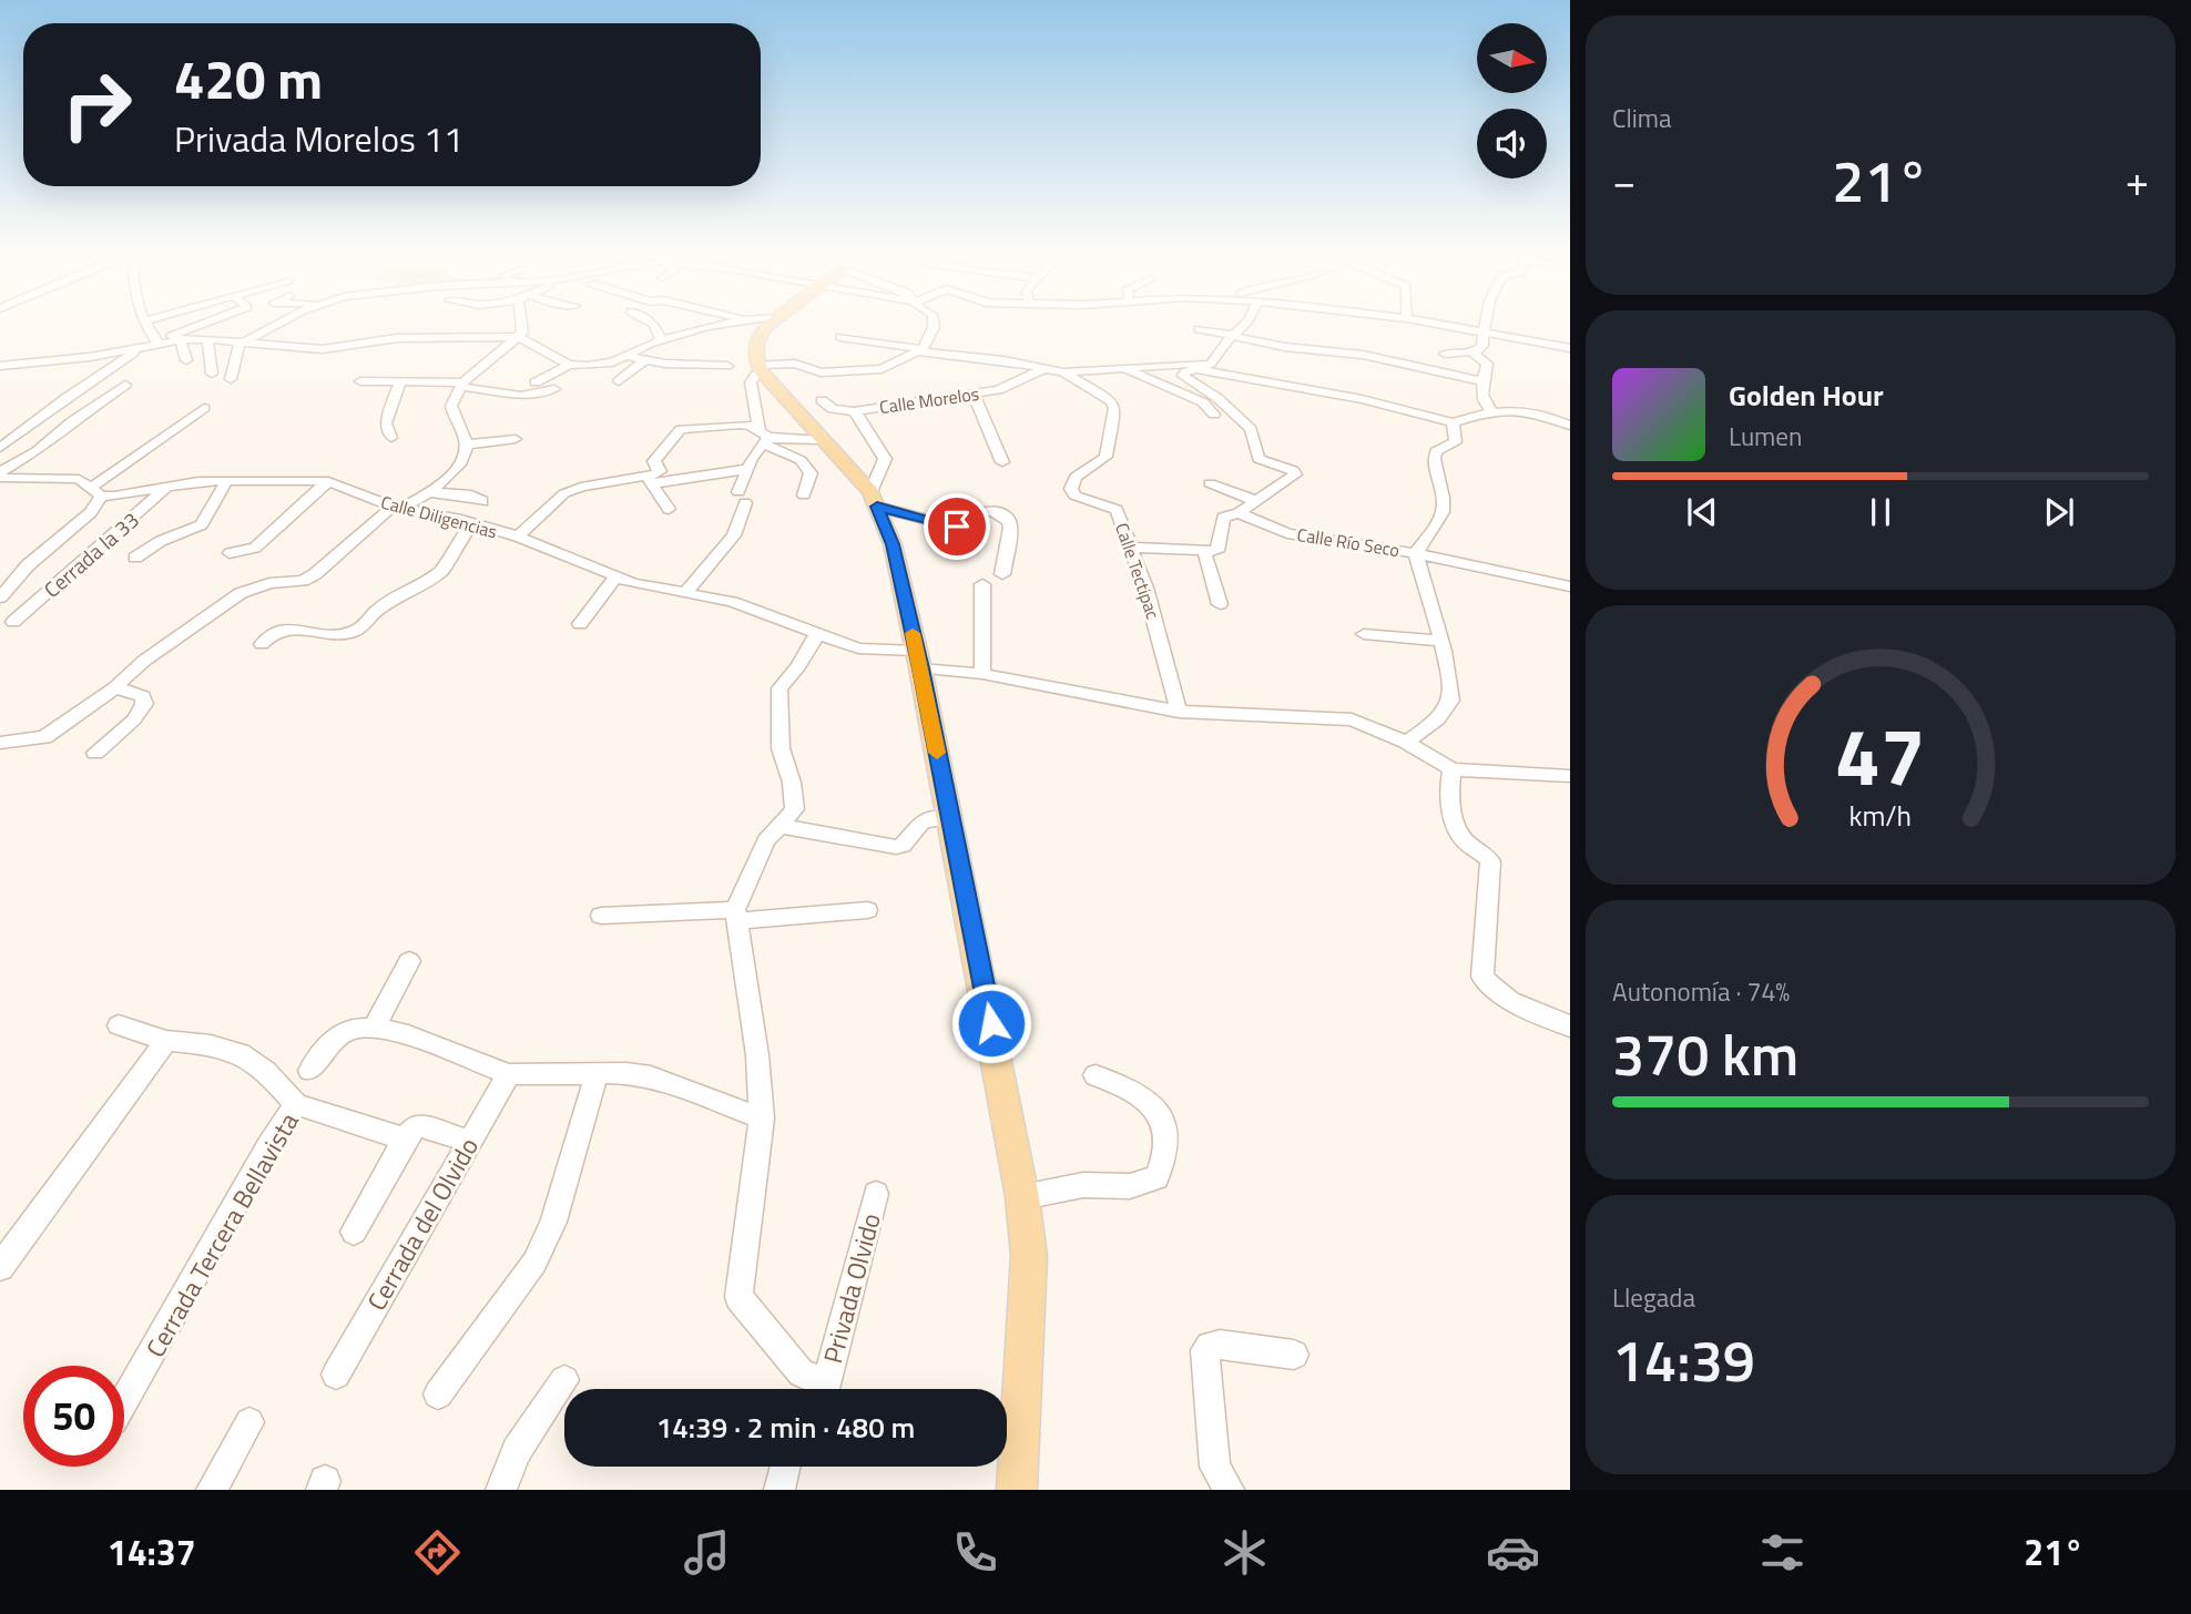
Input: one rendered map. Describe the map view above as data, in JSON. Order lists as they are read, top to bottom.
{
  "streets": {
    "street": [
      "Calle Morelos",
      "Calle Diligencias",
      "Calle Río Seco",
      "Cerrada la 33",
      "Calle Tectipac",
      "Cerrada del Olvido",
      "Cerrada Tercera Bellavista",
      "Privada Olvido"
    ]
  },
  "crossings": [
    ["Calle Morelos", "Calle Tectipac"],
    ["Calle Diligencias", "Cerrada la 33"],
    ["Calle Diligencias", "Calle Tectipac"]
  ],
  "north": "right",
  "page": {
    "tile": [
      "Clima",
      ["Autonomía · 74%", "370 km"],
      ["Llegada", "14:39"]
    ],
    "turn": ["420 m", "Privada Morelos 11"],
    "heat": ["−", "21°", "+"],
    "song": ["Golden Hour", "Lumen"],
    "limit": "50",
    "trip": "14:39 · 2 min · 480 m",
    "tabs": ["14:37", "21°"],
    "gauge": ["47", "km/h"]
  }
}
